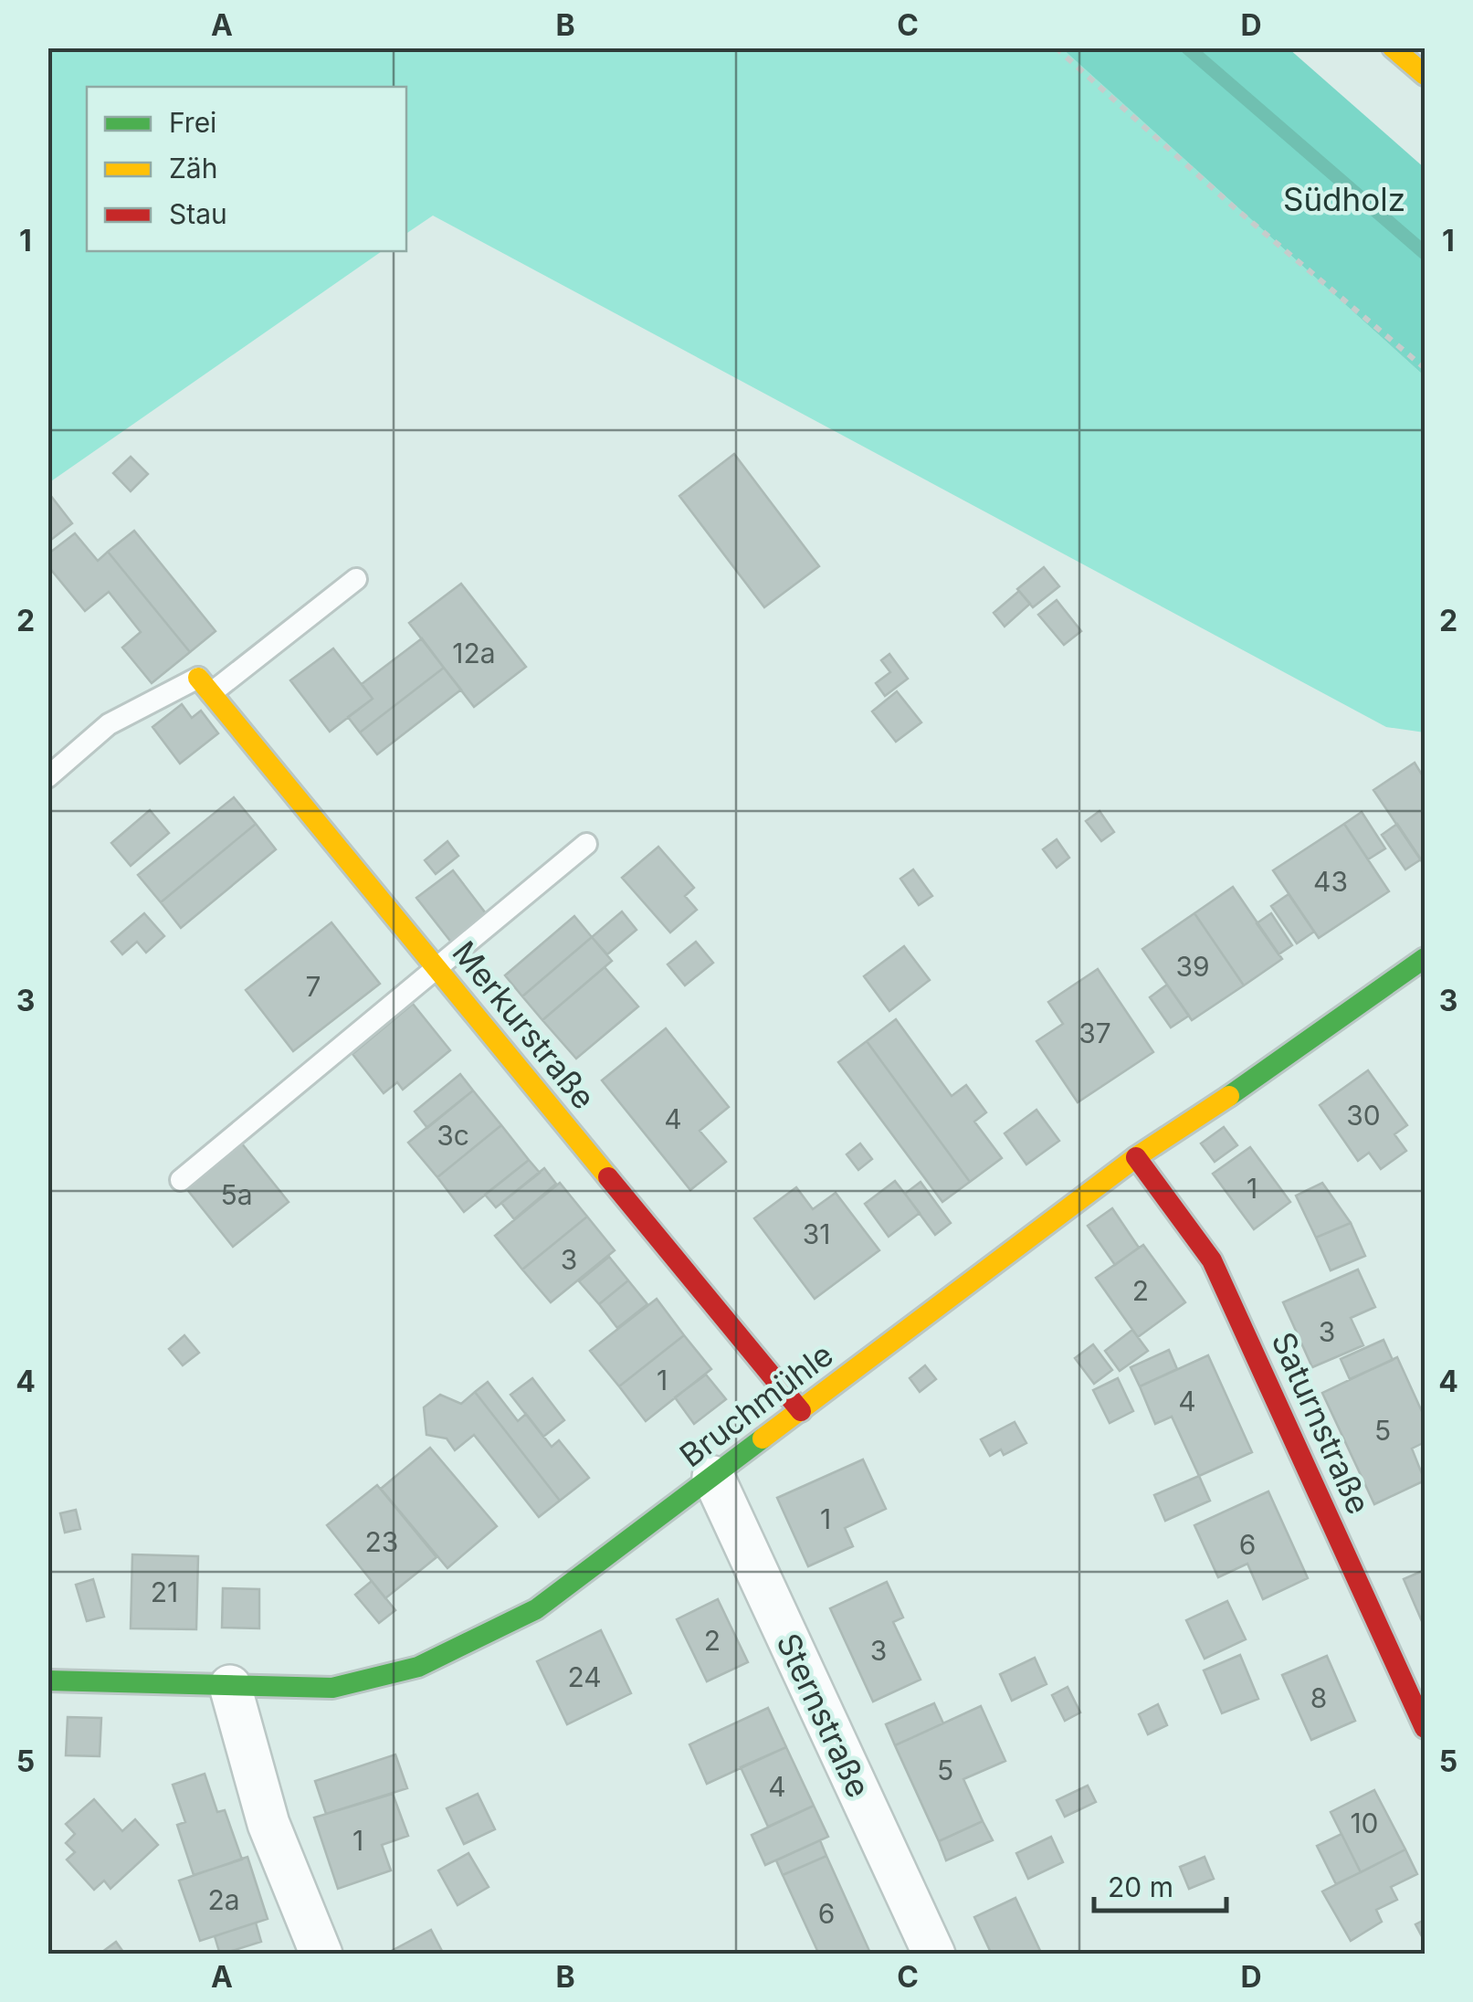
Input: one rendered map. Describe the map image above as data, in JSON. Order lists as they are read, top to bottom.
{
  "streets": {
    "main road": ["Merkurstraße", "Bruchmühle", "Saturnstraße"],
    "street": ["Sternstraße"]
  },
  "crossings": [
    ["Merkurstraße", "Bruchmühle"],
    ["Bruchmühle", "Saturnstraße"],
    ["Bruchmühle", "Sternstraße"]
  ],
  "parks": ["Südholz"],
  "house_numbers": [
    "12a",
    "43",
    "39",
    "7",
    "37",
    "30",
    "4",
    "3c",
    "1",
    "5a",
    "31",
    "3",
    "2",
    "3",
    "1",
    "4",
    "5",
    "1",
    "23",
    "6",
    "21",
    "2",
    "3",
    "24",
    "8",
    "5",
    "4",
    "10",
    "1",
    "2a",
    "6"
  ],
  "legend": ["Frei", "Zäh", "Stau"],
  "scale_bar": "20 m",
  "grid": {
    "columns": [
      "A",
      "B",
      "C",
      "D"
    ],
    "rows": [
      "1",
      "2",
      "3",
      "4",
      "5"
    ]
  }
}
